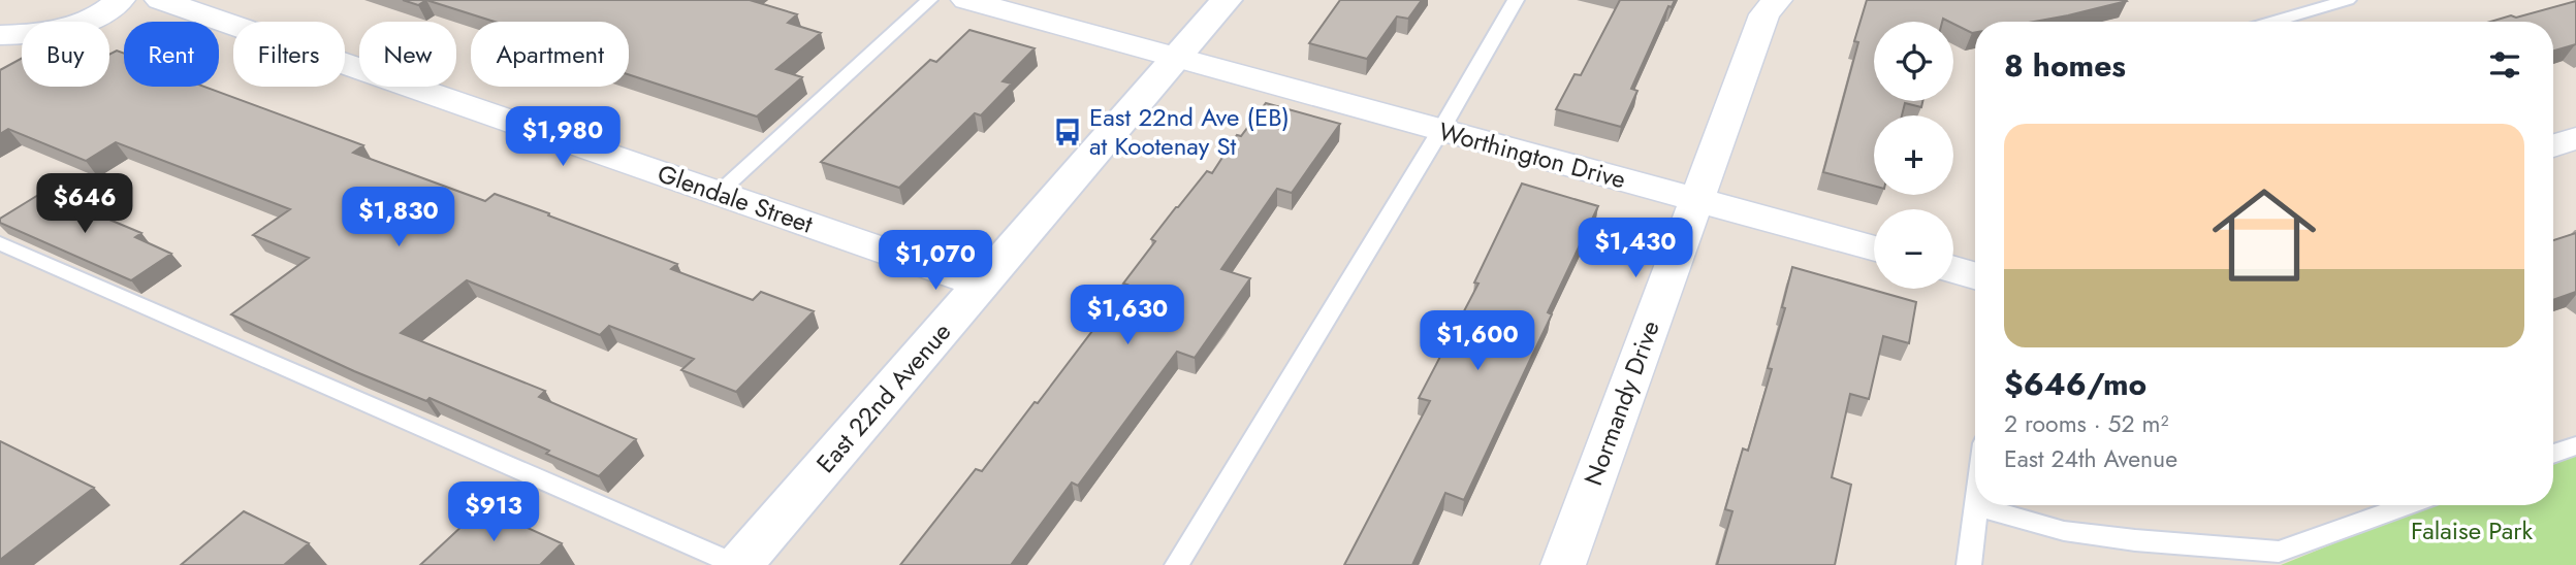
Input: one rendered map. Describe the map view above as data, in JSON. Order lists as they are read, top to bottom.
{
  "streets": {
    "street": [
      "Worthington Drive",
      "Glendale Street",
      "East 22nd Avenue",
      "Normandy Drive"
    ]
  },
  "crossings": [
    ["Worthington Drive", "East 22nd Avenue"],
    ["Worthington Drive", "Normandy Drive"],
    ["Glendale Street", "East 22nd Avenue"]
  ],
  "parks": ["Falaise Park"],
  "places": {
    "bus stop": ["East 22nd Ave (EB) at Kootenay St"]
  },
  "page": {
    "map_buttons": ["+", "−"],
    "chip": [
      "Buy",
      "Rent",
      "Filters",
      "New",
      "Apartment"
    ],
    "heading": "8 homes",
    "price": [
      "$1,980",
      "$646",
      "$1,830",
      "$1,430",
      "$1,070",
      "$1,630",
      "$1,600",
      "$913"
    ],
    "list": [
      {
        "name": "$646/mo",
        "note": "2 rooms · 52 m² · East 24th Avenue"
      }
    ]
  }
}
